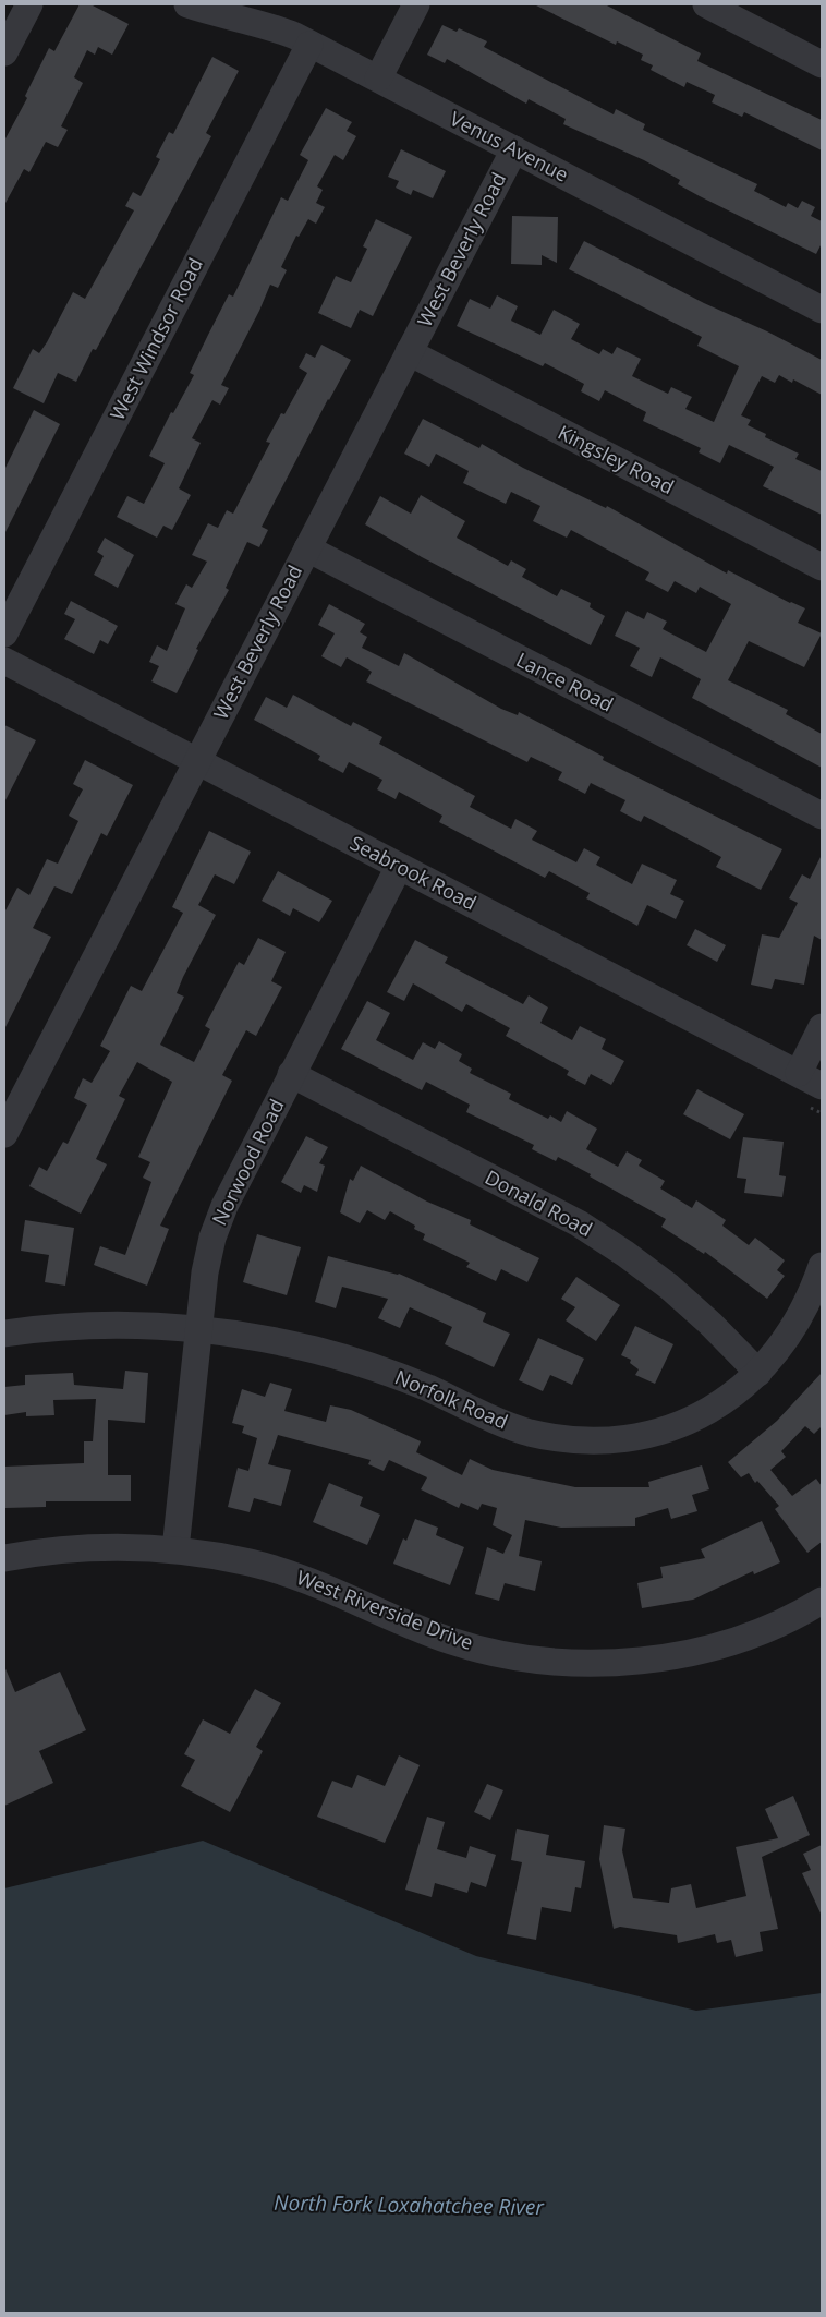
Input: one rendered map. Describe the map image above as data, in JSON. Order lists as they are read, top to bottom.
{
  "streets": {
    "street": [
      "Venus Avenue",
      "West Beverly Road",
      "West Windsor Road",
      "Kingsley Road",
      "Lance Road",
      "Seabrook Road",
      "Norwood Road",
      "Donald Road",
      "Norfolk Road",
      "West Riverside Drive"
    ]
  },
  "crossings": [
    ["Venus Avenue", "West Beverly Road"],
    ["Venus Avenue", "West Windsor Road"],
    ["West Beverly Road", "Kingsley Road"],
    ["West Beverly Road", "Lance Road"],
    ["West Beverly Road", "Seabrook Road"],
    ["Seabrook Road", "Norwood Road"],
    ["Norwood Road", "Donald Road"],
    ["Norwood Road", "Norfolk Road"],
    ["Norwood Road", "West Riverside Drive"],
    ["Donald Road", "Norfolk Road"]
  ],
  "water": ["North Fork Loxahatchee River"]
}
